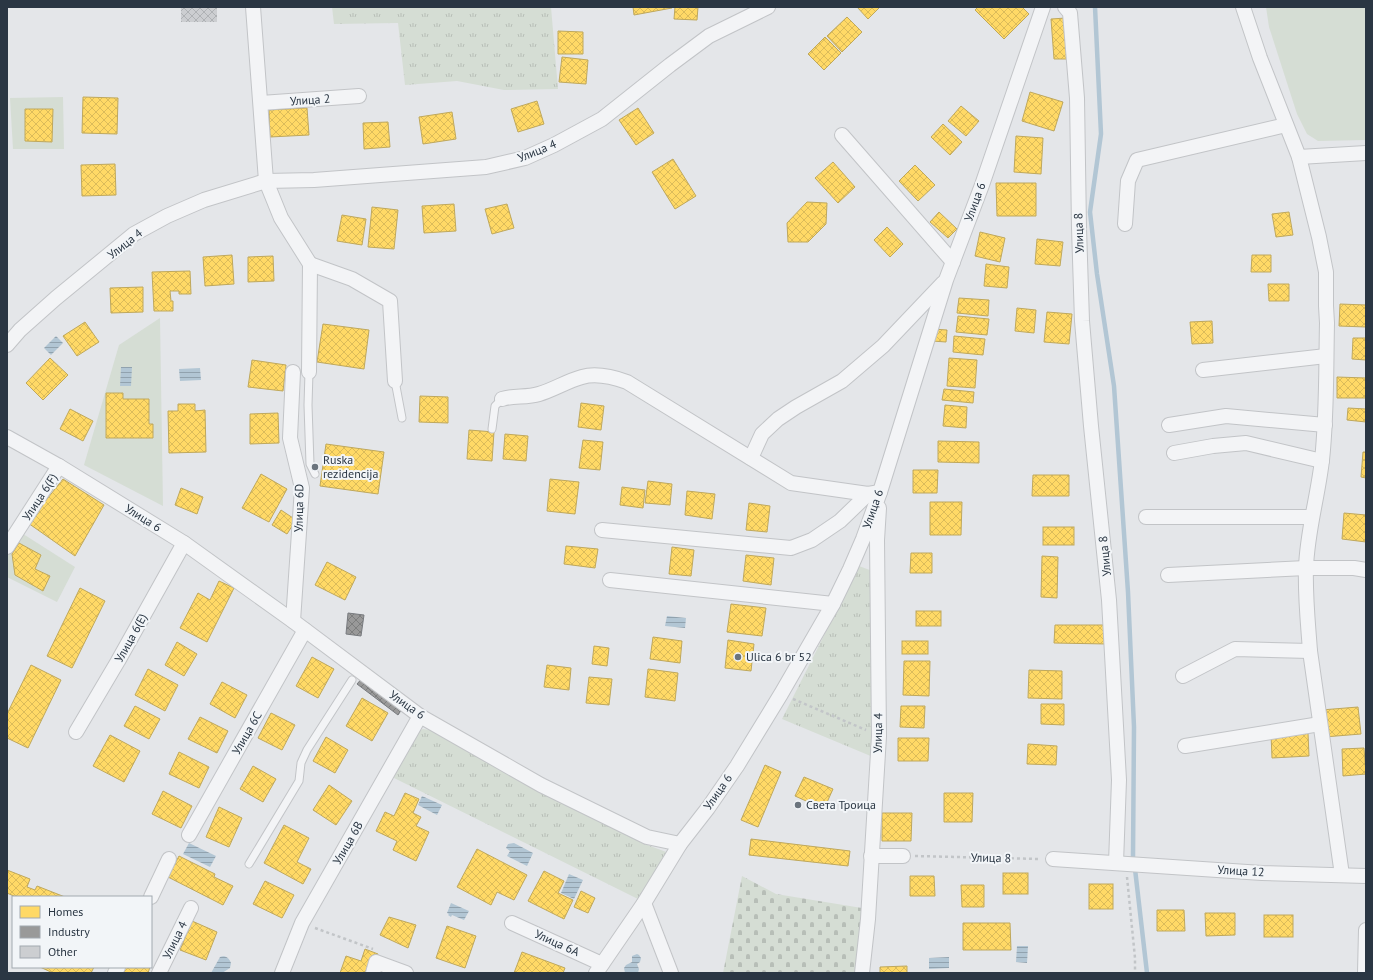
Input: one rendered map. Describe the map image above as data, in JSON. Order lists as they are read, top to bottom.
{
  "streets": {
    "street": [
      "Улица 2",
      "Улица 4",
      "Улица 6",
      "Улица 8",
      "Улица 6(F)",
      "Улица 6D",
      "Улица 6(E)",
      "Улица 6C",
      "Улица 6B",
      "Улица 12",
      "Улица 6A"
    ]
  },
  "crossings": [
    ["Улица 4", "Улица 6"],
    ["Улица 6", "Улица 6(F)"],
    ["Улица 6", "Улица 6D"],
    ["Улица 6", "Улица 6(E)"],
    ["Улица 6", "Улица 6C"],
    ["Улица 6", "Улица 6B"],
    ["Улица 6", "Улица 6A"],
    ["Улица 8", "Улица 12"]
  ],
  "places": ["Ruska rezidencija", "Ulica 6 br 52", "Света Троица"],
  "legend": ["Homes", "Industry", "Other"]
}
